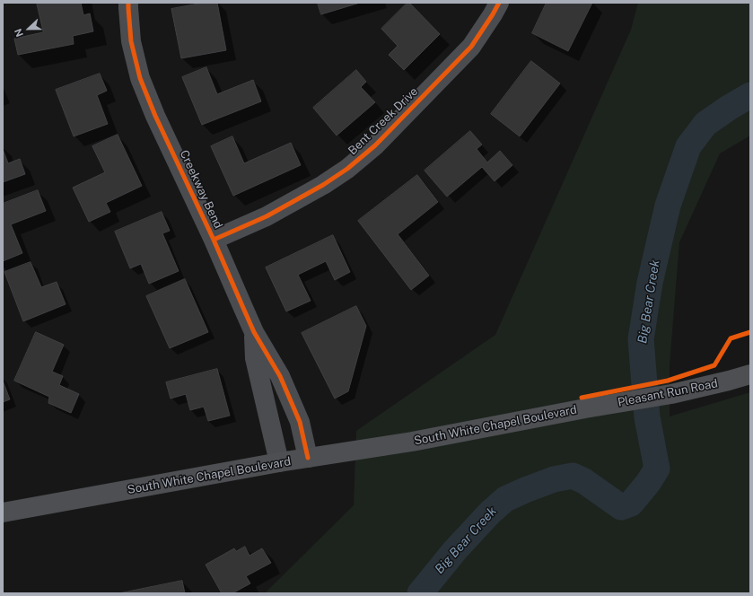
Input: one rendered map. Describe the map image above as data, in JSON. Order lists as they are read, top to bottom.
{
  "streets": {
    "main road": ["Pleasant Run Road", "South White Chapel Boulevard"],
    "street": ["Bent Creek Drive", "Creekway Bend"]
  },
  "crossings": [
    ["Bent Creek Drive", "Creekway Bend"],
    ["Creekway Bend", "South White Chapel Boulevard"],
    ["Pleasant Run Road", "South White Chapel Boulevard"]
  ],
  "water": ["Big Bear Creek"],
  "north": "left"
}
